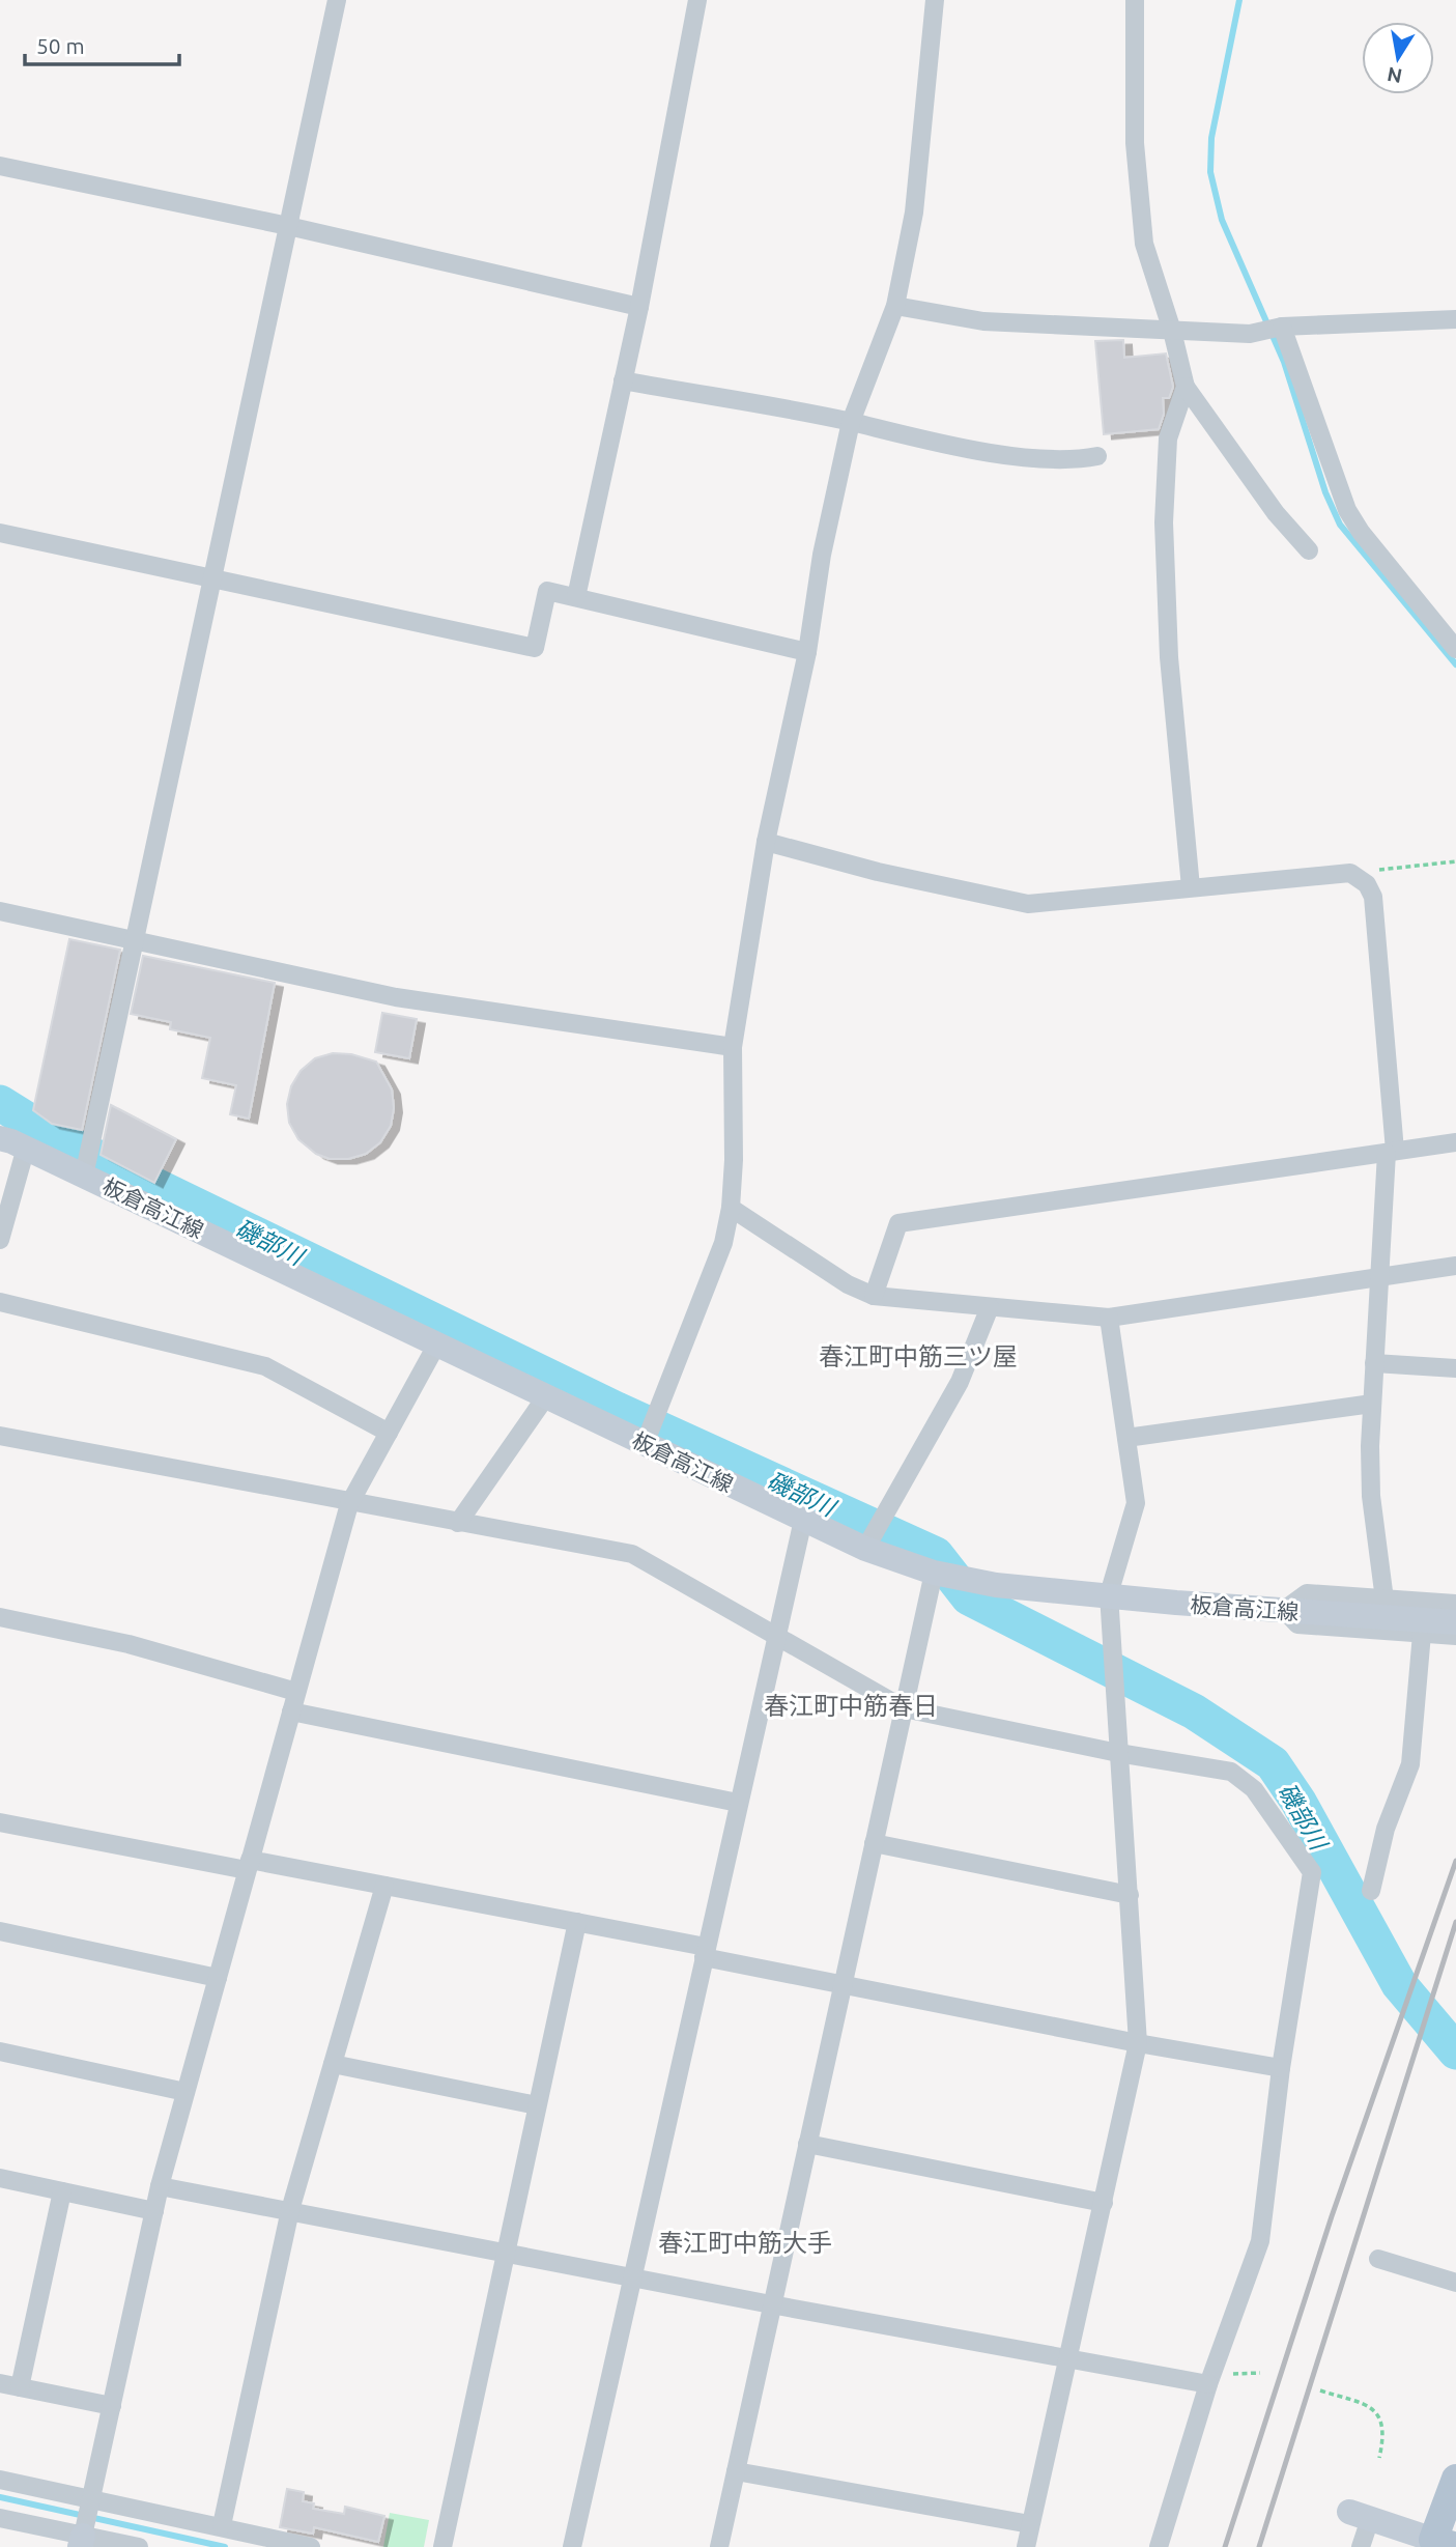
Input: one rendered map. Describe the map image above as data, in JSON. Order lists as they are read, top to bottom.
{
  "streets": {
    "main road": ["板倉高江線"]
  },
  "districts": ["春江町中筋三ツ屋", "春江町中筋春日", "春江町中筋大手"],
  "water": ["磯部川"],
  "scale_bar": "50 m",
  "north": "bottom"
}
